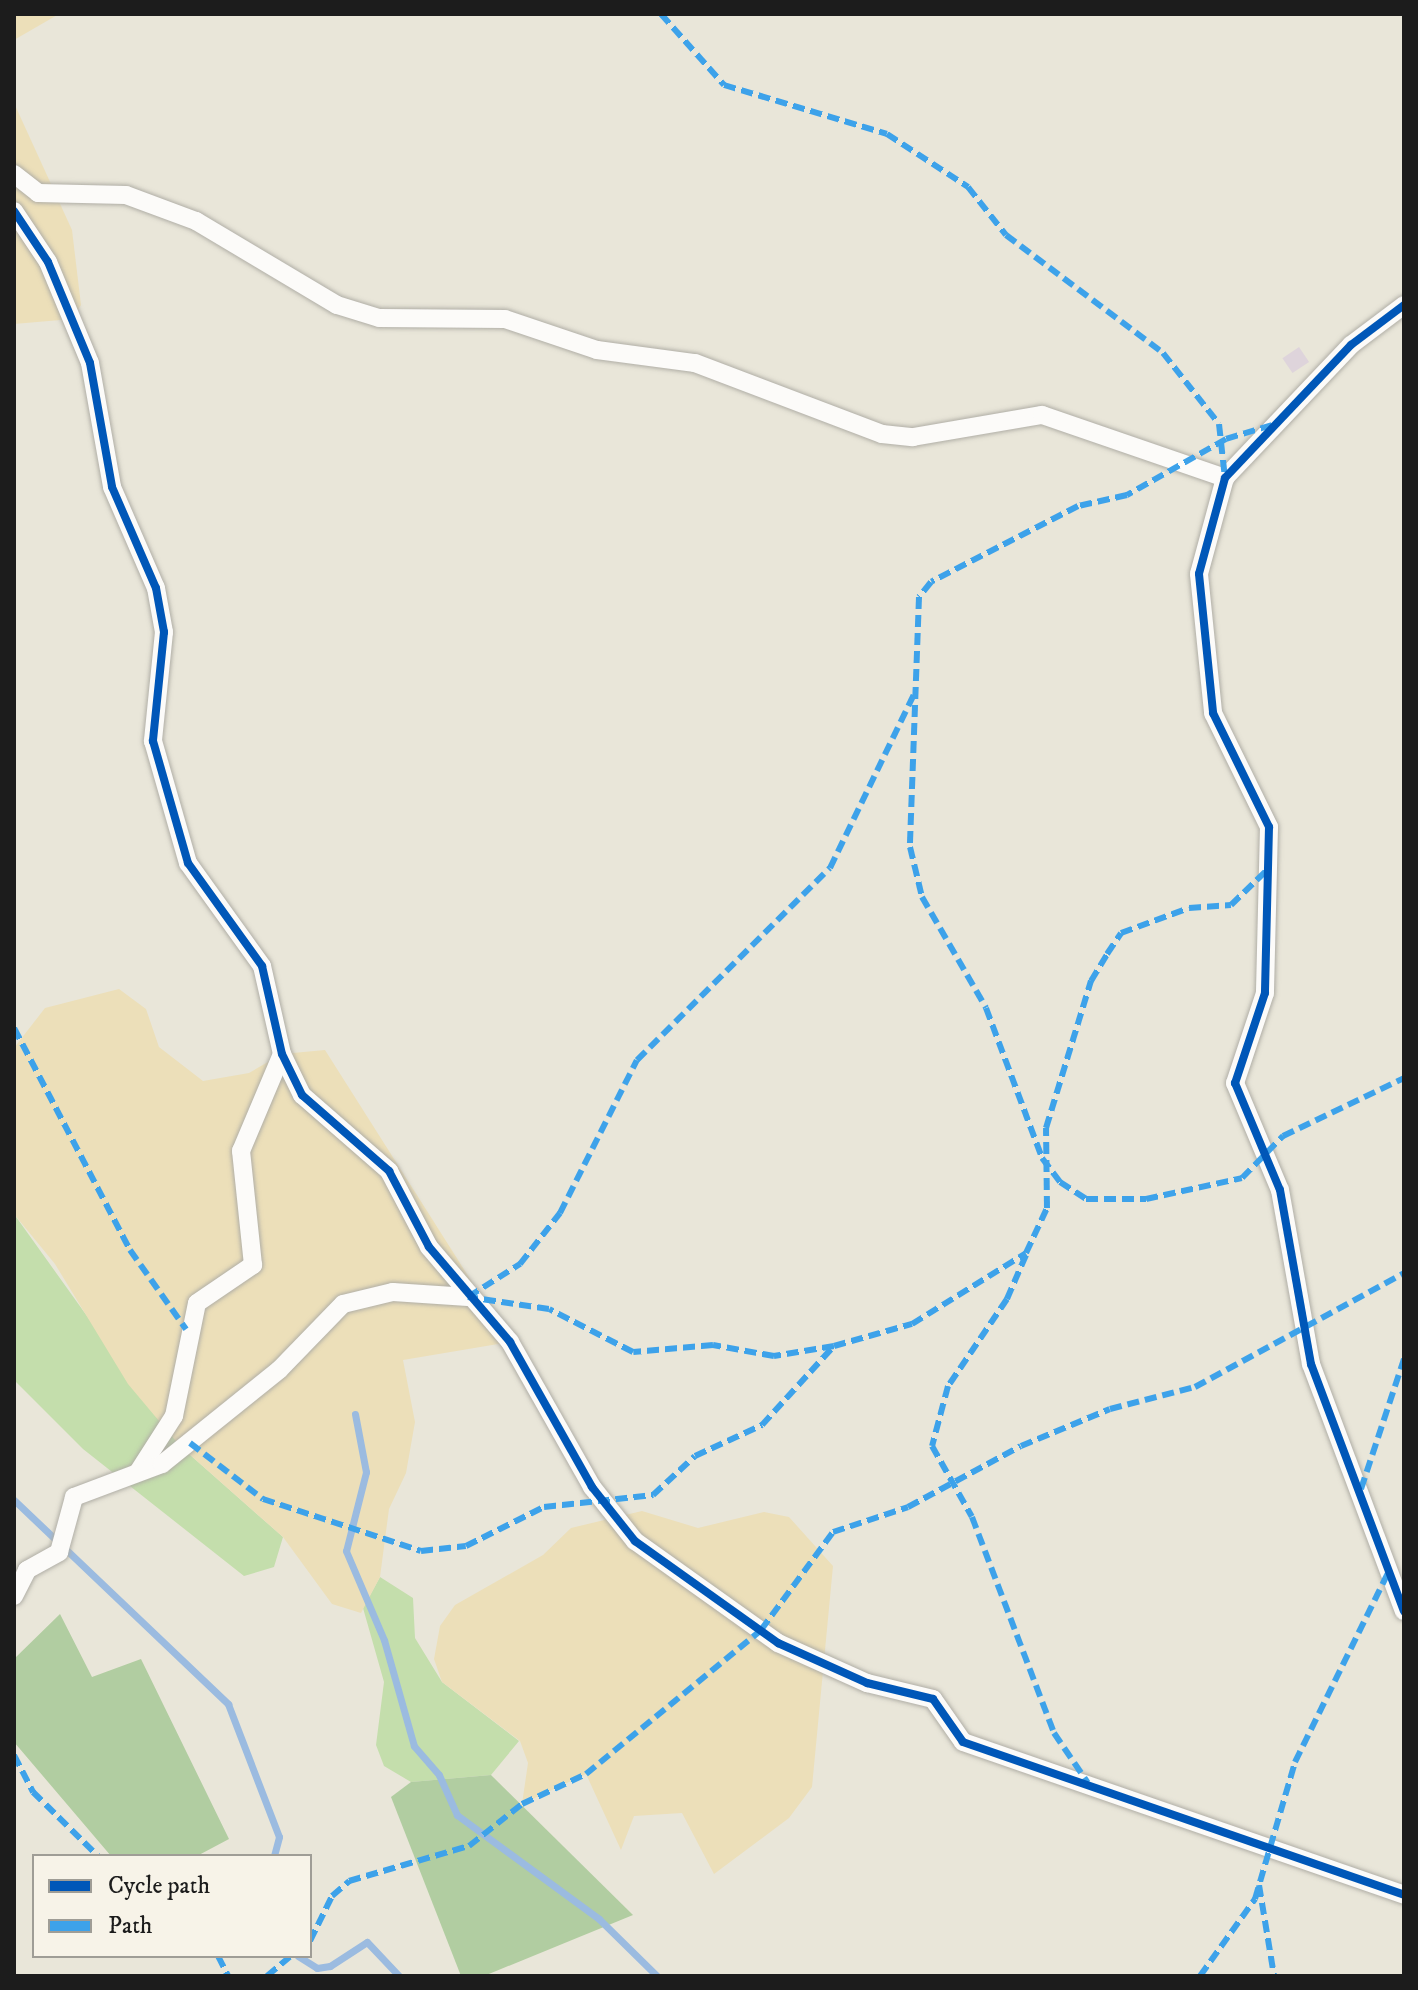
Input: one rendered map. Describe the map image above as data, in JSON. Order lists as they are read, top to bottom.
{
  "legend": ["Cycle path", "Path"]
}
